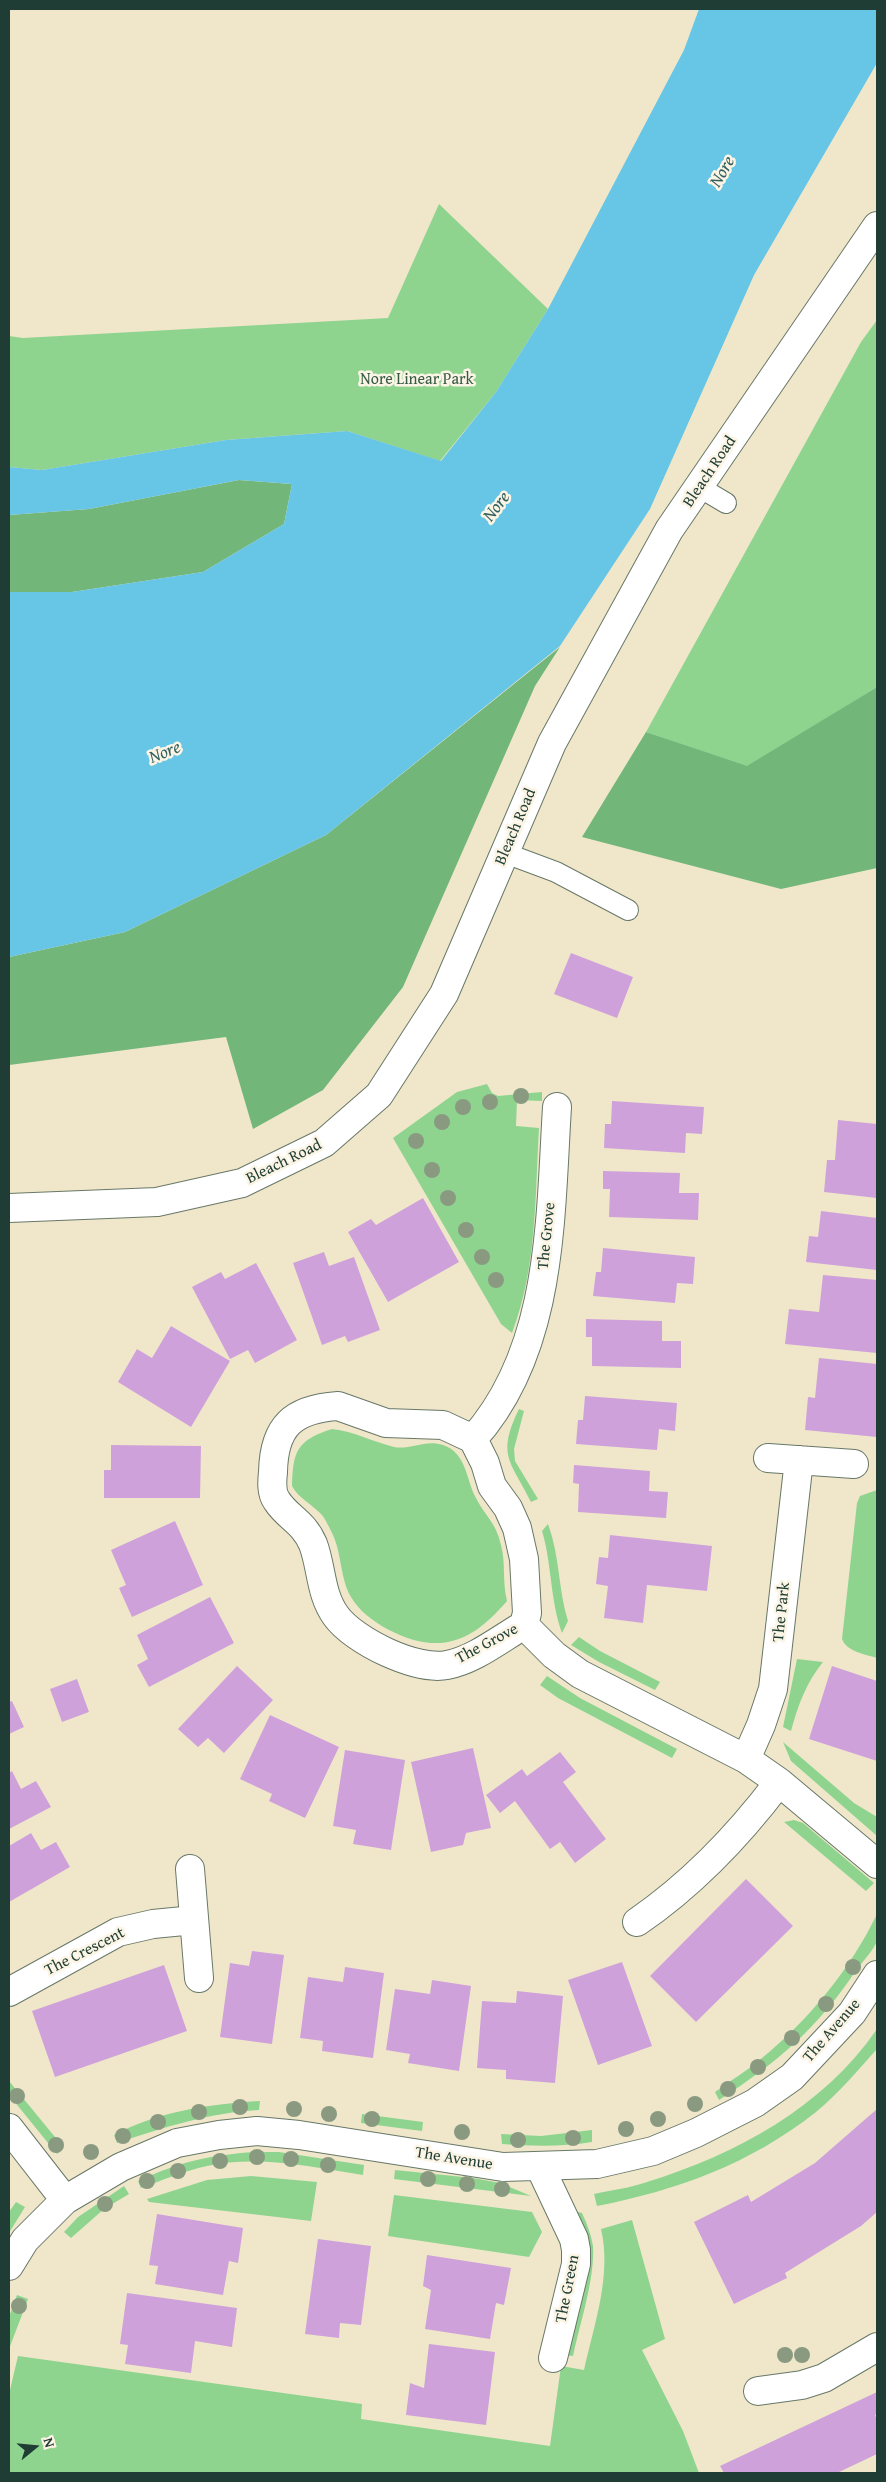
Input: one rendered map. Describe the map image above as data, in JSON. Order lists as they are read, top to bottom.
{
  "streets": {
    "street": [
      "Bleach Road",
      "The Grove",
      "The Park",
      "The Crescent",
      "The Avenue",
      "The Green"
    ]
  },
  "crossings": [
    ["The Grove", "The Park"],
    ["The Avenue", "The Green"]
  ],
  "water": ["Nore"],
  "parks": ["Nore Linear Park"],
  "north": "right"
}
